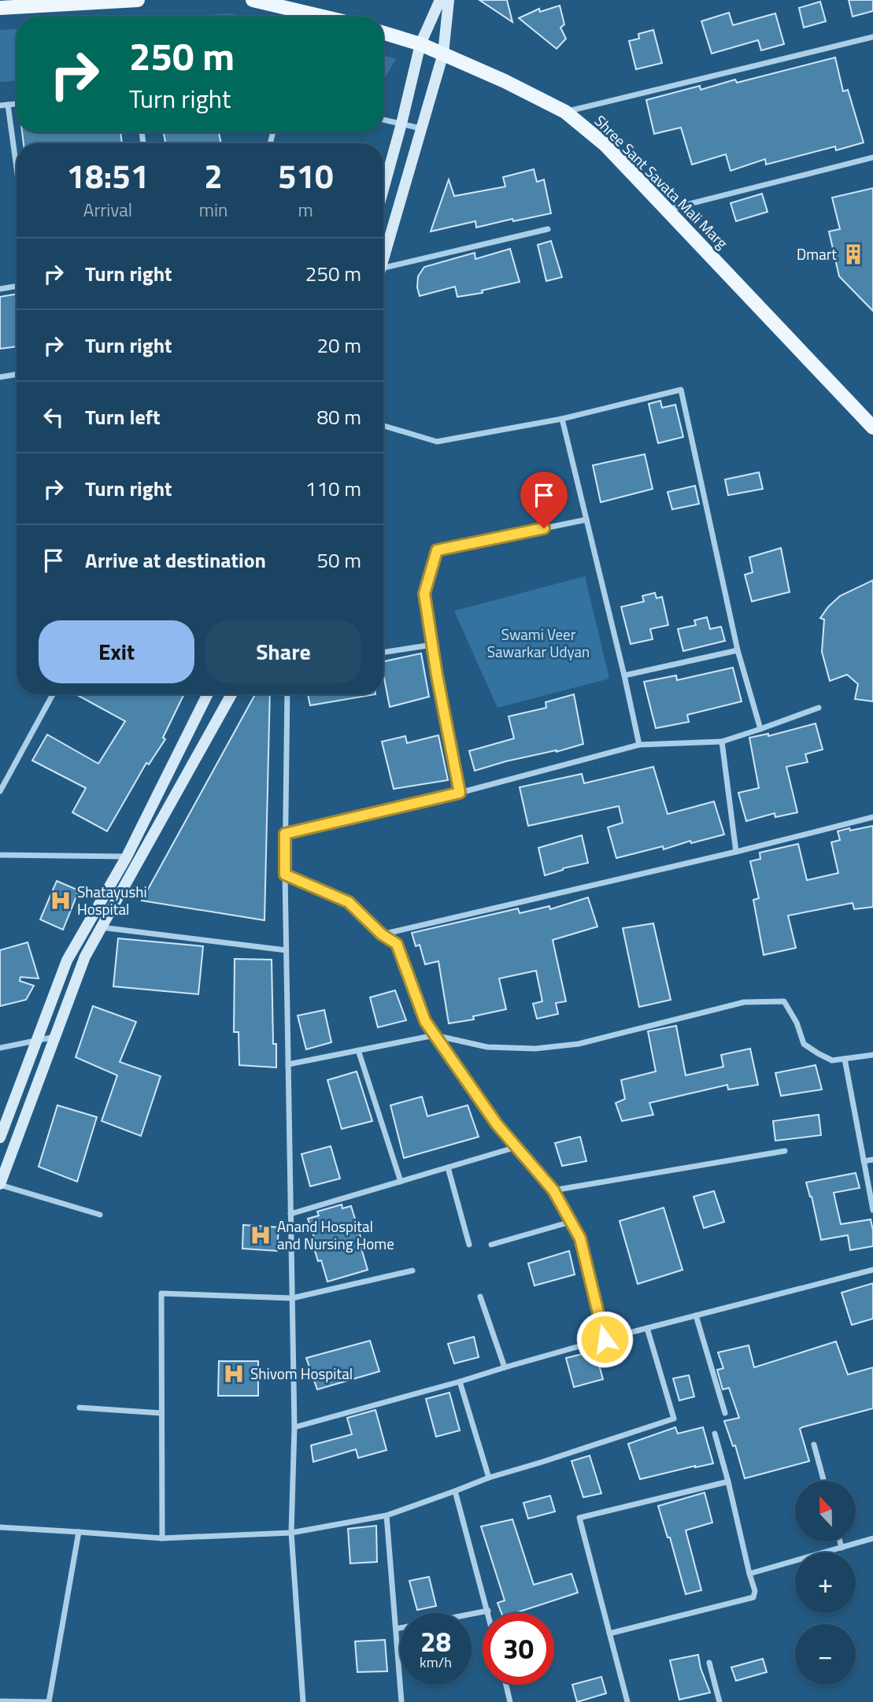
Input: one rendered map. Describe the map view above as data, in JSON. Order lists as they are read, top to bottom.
{
  "streets": {
    "main road": ["Shree Sant Savata Mali Marg"]
  },
  "parks": ["Swami Veer Sawarkar Udyan"],
  "places": {
    "building": ["Dmart"],
    "hospital": ["Shatayushi Hospital", "Anand Hospital and Nursing Home", "Shivom Hospital"]
  },
  "north": "top",
  "page": {
    "turn": ["250 m", "Turn right"],
    "eta": [
      "18:51",
      "Arrival",
      "2",
      "min",
      "510",
      "m"
    ],
    "list": [
      {
        "name": "Turn right",
        "value": "250 m"
      },
      {
        "name": "Turn right",
        "value": "20 m"
      },
      {
        "name": "Turn left",
        "value": "80 m"
      },
      {
        "name": "Turn right",
        "value": "110 m"
      },
      {
        "name": "Arrive at destination",
        "value": "50 m"
      }
    ],
    "buttons": ["Exit", "Share"],
    "map_buttons": ["+", "−"],
    "speed": "28 km/h",
    "limit": "30"
  }
}
